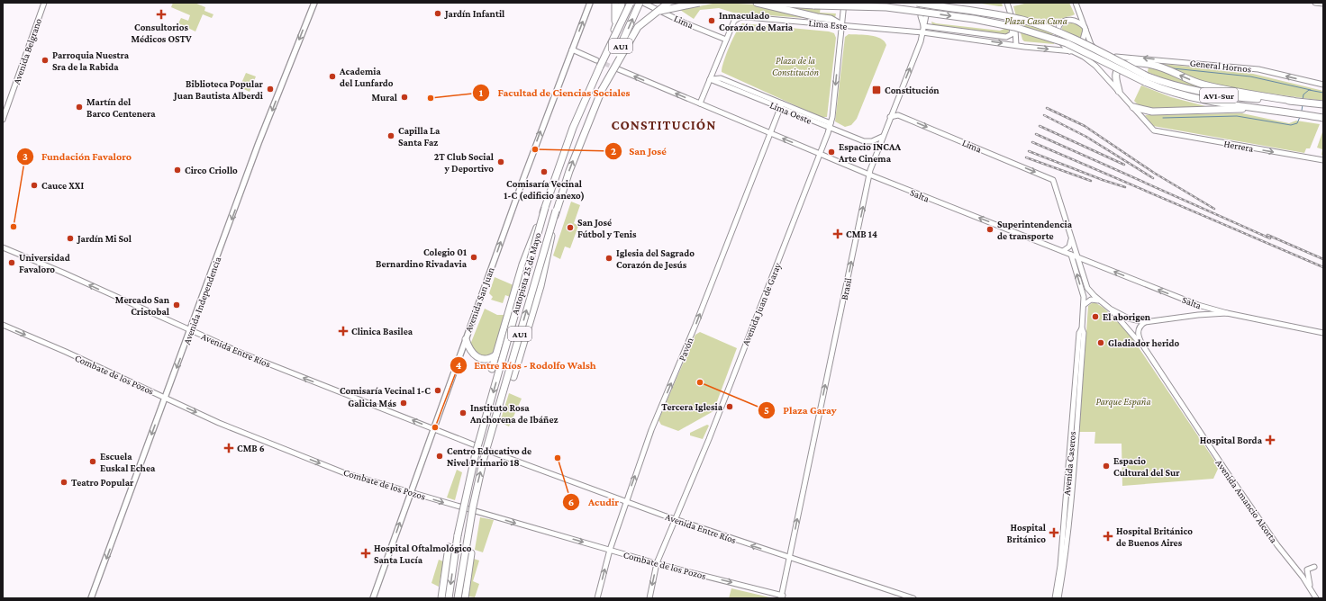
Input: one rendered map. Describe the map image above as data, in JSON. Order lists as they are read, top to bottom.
{
  "streets": {
    "highway": ["AU1", "AV1-Sur", "Autopista 25 de Mayo"],
    "main road": [
      "Lima",
      "Lima Este",
      "Avenida Belgrano",
      "General Hornos",
      "Lima Oeste",
      "Herrera",
      "Salta",
      "Brasil",
      "Avenida San Juan",
      "Avenida Independencia",
      "Avenida Juan de Garay",
      "Pavón",
      "Avenida Entre Ríos",
      "Combate de los Pozos",
      "Avenida Caseros",
      "Avenida Amancio Alcorta"
    ]
  },
  "crossings": [
    ["Lima", "Lima Este"],
    ["Lima", "Brasil"],
    ["Lima Este", "Brasil"],
    ["Lima Este", "Avenida Juan de Garay"],
    ["Lima Oeste", "Brasil"],
    ["Lima Oeste", "Avenida Juan de Garay"],
    ["Lima Oeste", "Pavón"],
    ["Salta", "Brasil"],
    ["Salta", "Avenida Juan de Garay"],
    ["Salta", "Pavón"],
    ["Salta", "Avenida Caseros"],
    ["Brasil", "Avenida Entre Ríos"],
    ["Brasil", "Combate de los Pozos"],
    ["Avenida San Juan", "Avenida Entre Ríos"],
    ["Avenida San Juan", "Combate de los Pozos"],
    ["Avenida Independencia", "Avenida Entre Ríos"],
    ["Avenida Independencia", "Combate de los Pozos"],
    ["Avenida Juan de Garay", "Avenida Entre Ríos"],
    ["Avenida Juan de Garay", "Combate de los Pozos"],
    ["Pavón", "Avenida Entre Ríos"],
    ["Pavón", "Combate de los Pozos"]
  ],
  "one_way": [
    "Lima",
    "General Hornos",
    "Herrera",
    "Salta",
    "Brasil",
    "Avenida San Juan",
    "Avenida Independencia",
    "Pavón",
    "Avenida Entre Ríos",
    "Combate de los Pozos"
  ],
  "districts": ["CONSTITUCIÓN"],
  "parks": ["Plaza Casa Cuna", "Plaza de la Constitución", "Parque España"],
  "places": {
    "other": [
      "Jardín Infantil",
      "Inmaculado Corazón de Maria",
      "Parroquia Nuestra Sra de la Rabida",
      "Academia del Lunfardo",
      "Biblioteca Popular Juan Bautista Alberdi",
      "Mural",
      "Facultad de Ciencias Sociales",
      "Martín del Barco Centenera",
      "Capilla La Santa Faz",
      "San José",
      "Espacio INCAA Arte Cinema",
      "2T Club Social y Deportivo",
      "Circo Criollo",
      "Comisaría Vecinal 1-C (edificio anexo)",
      "Cauce XXI",
      "Fundación Favaloro",
      "San José Fútbol y Tenis",
      "Superintendencia de transporte",
      "Jardín Mi Sol",
      "Colegio 01 Bernardino Rivadavia",
      "Iglesia del Sagrado Corazón de Jesús",
      "Universidad Favaloro",
      "Mercado San Cristobal",
      "El aborigen",
      "Gladiador herido",
      "Plaza Garay",
      "Comisaría Vecinal 1-C",
      "Galicia Más",
      "Tercera Iglesia",
      "Instituto Rosa Anchorena de Ibáñez",
      "Entre Ríos - Rodolfo Walsh",
      "Centro Educativo de Nivel Primario 18",
      "Acudir",
      "Escuela Euskal Echea",
      "Espacio Cultural del Sur",
      "Teatro Popular"
    ],
    "health": [
      "Consultorios Médicos OSTV",
      "CMB 14",
      "Clinica Basilea",
      "Hospital Borda",
      "CMB 6",
      "Hospital Británico",
      "Hospital Británico de Buenos Aires",
      "Hospital Oftalmológico Santa Lucía"
    ],
    "transit": ["Constitución"]
  }
}
